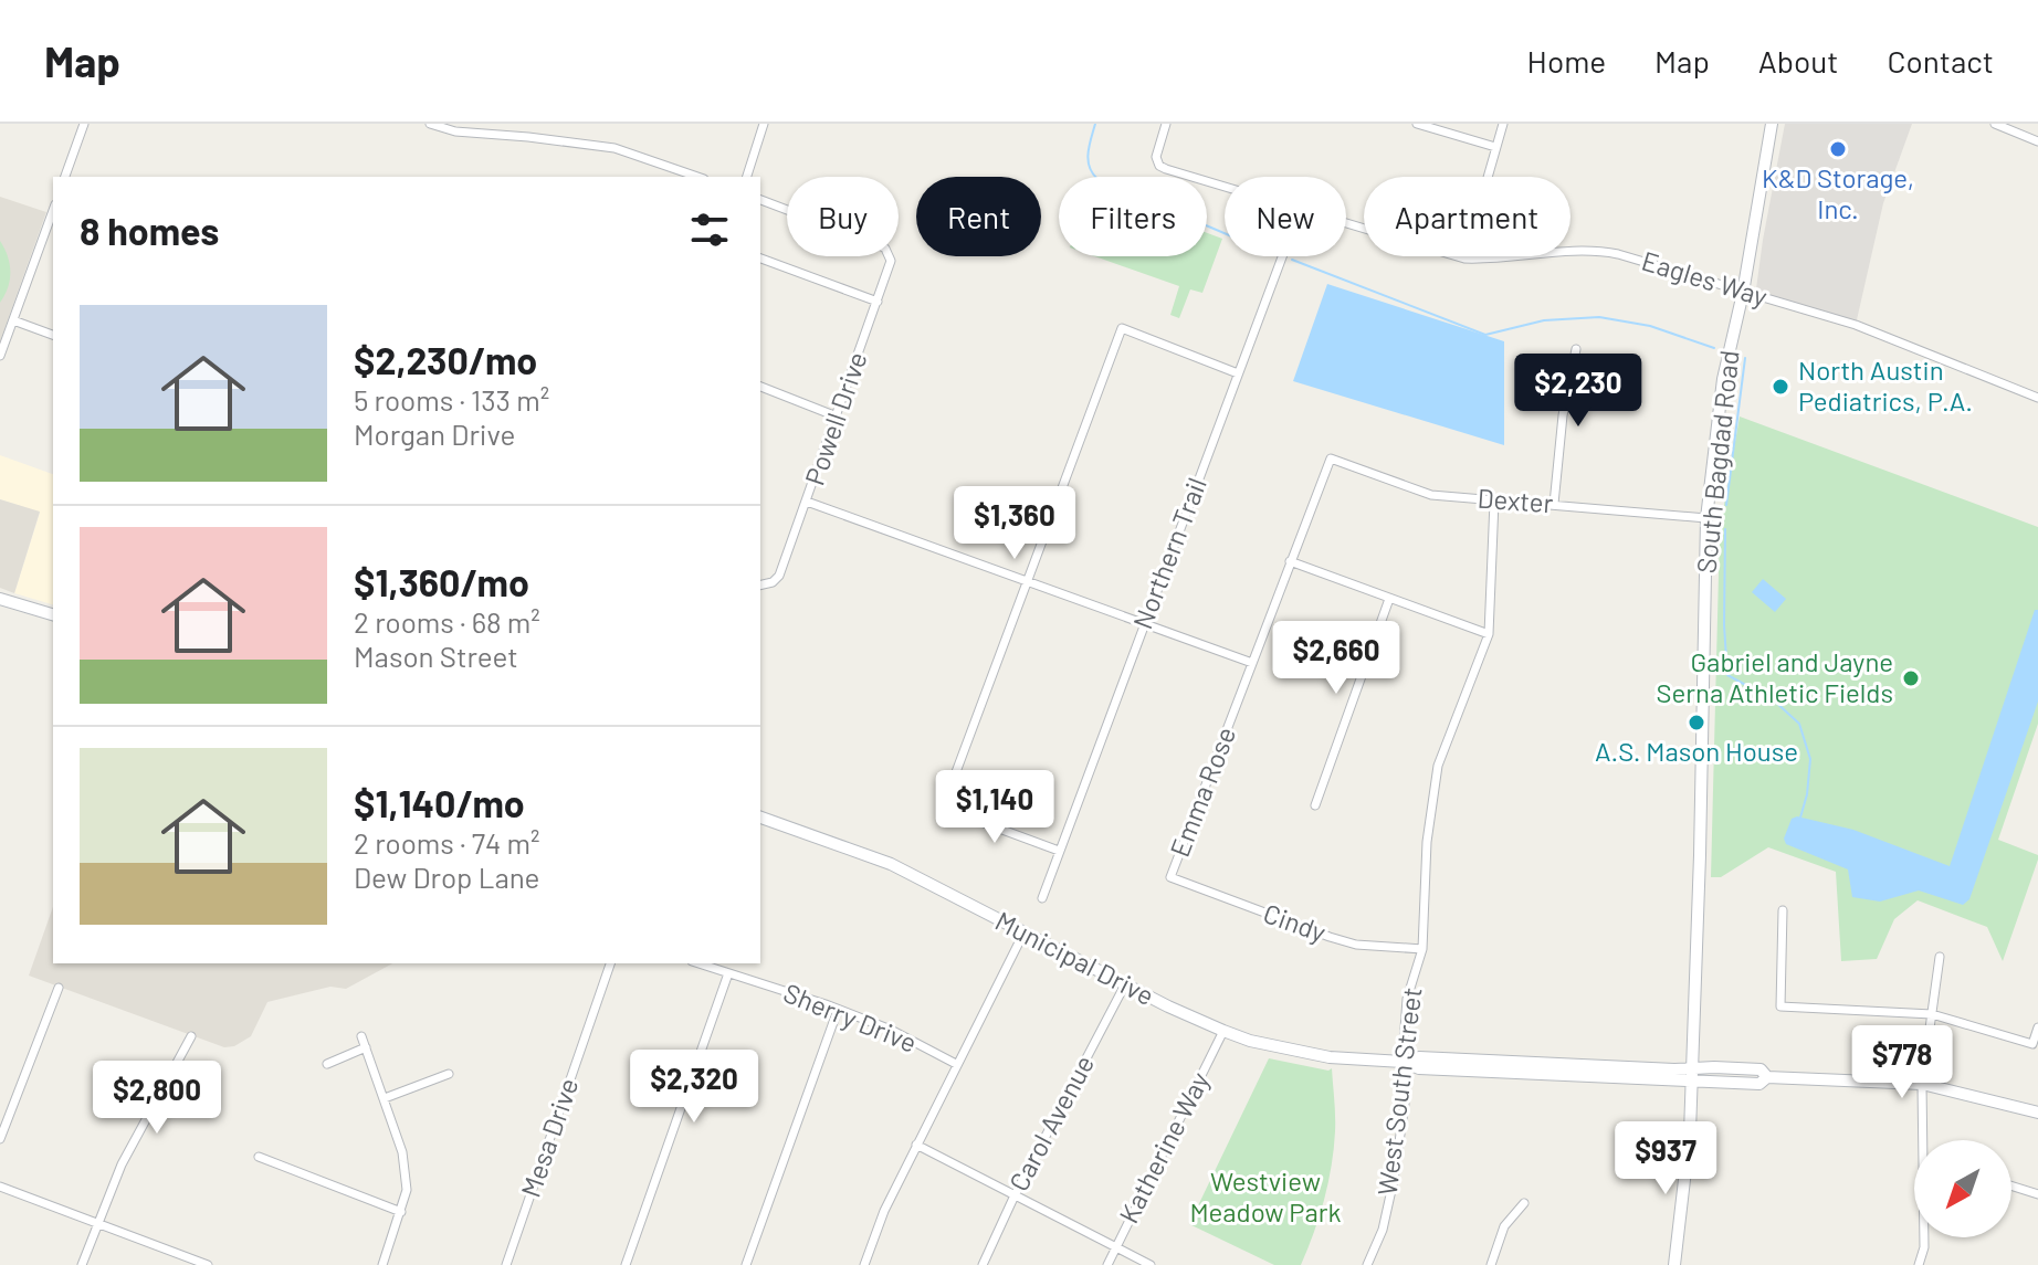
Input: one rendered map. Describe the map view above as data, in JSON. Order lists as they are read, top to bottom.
{
  "streets": {
    "street": [
      "Eagles Way",
      "Powell Drive",
      "South Bagdad Road",
      "Dexter",
      "Northern Trail",
      "Emma Rose",
      "Cindy",
      "Municipal Drive",
      "Sherry Drive",
      "West South Street",
      "Carol Avenue",
      "Mesa Drive",
      "Katherine Way"
    ]
  },
  "crossings": [
    ["Eagles Way", "South Bagdad Road"],
    ["South Bagdad Road", "Dexter"],
    ["South Bagdad Road", "Municipal Drive"],
    ["Dexter", "Emma Rose"],
    ["Dexter", "West South Street"],
    ["Emma Rose", "Cindy"],
    ["Cindy", "West South Street"],
    ["Municipal Drive", "West South Street"],
    ["Municipal Drive", "Carol Avenue"],
    ["Municipal Drive", "Katherine Way"]
  ],
  "parks": ["Westview Meadow Park"],
  "places": [
    "K&D Storage, Inc.",
    "North Austin Pediatrics, P.A.",
    "Gabriel and Jayne Serna Athletic Fields",
    "A.S. Mason House"
  ],
  "north": "bottom left",
  "page": {
    "header": "Map",
    "nav": [
      "Home",
      "Map",
      "About",
      "Contact"
    ],
    "chip": [
      "Buy",
      "Rent",
      "Filters",
      "New",
      "Apartment"
    ],
    "heading": "8 homes",
    "list": [
      {
        "name": "$2,230/mo",
        "note": "5 rooms · 133 m² · Morgan Drive"
      },
      {
        "name": "$1,360/mo",
        "note": "2 rooms · 68 m² · Mason Street"
      },
      {
        "name": "$1,140/mo",
        "note": "2 rooms · 74 m² · Dew Drop Lane"
      }
    ],
    "price": [
      "$2,230",
      "$1,360",
      "$2,660",
      "$1,140",
      "$778",
      "$2,320",
      "$2,800",
      "$937"
    ]
  }
}
